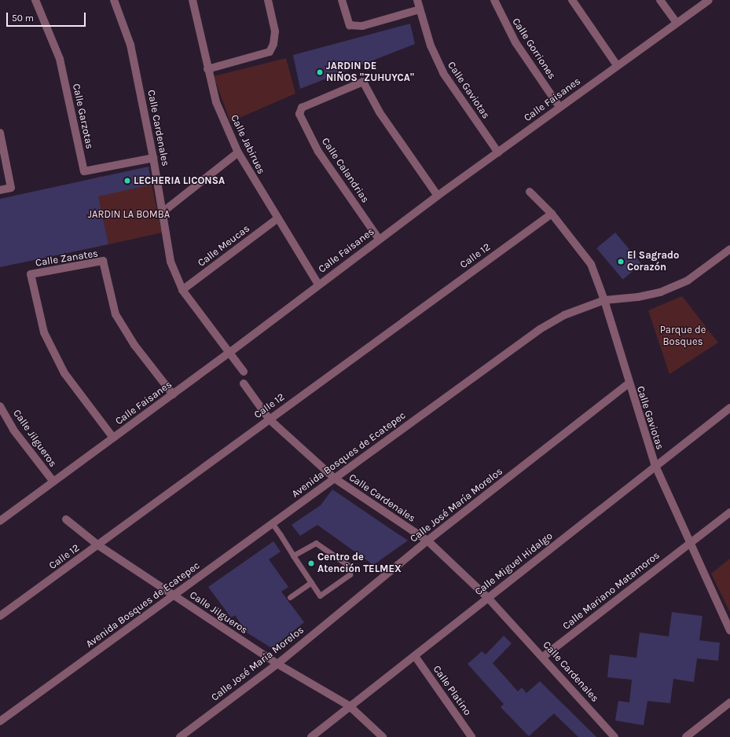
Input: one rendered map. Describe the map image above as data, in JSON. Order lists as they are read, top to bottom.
{
  "streets": {
    "street": [
      "Calle Gorriones",
      "Calle Gaviotas",
      "Calle Faisanes",
      "Calle Garzotas",
      "Calle Cardenales",
      "Calle Jabirues",
      "Calle Calandrias",
      "Calle Meucas",
      "Calle 12",
      "Calle Zanates",
      "Calle Jilgueros",
      "Avenida Bosques de Ecatepec",
      "Calle José María Morelos",
      "Calle Miguel Hidalgo",
      "Calle Mariano Matamoros",
      "Calle Platino"
    ]
  },
  "crossings": [
    ["Calle Gorriones", "Calle Faisanes"],
    ["Calle Gaviotas", "Calle Faisanes"],
    ["Calle Gaviotas", "Calle 12"],
    ["Calle Gaviotas", "Avenida Bosques de Ecatepec"],
    ["Calle Gaviotas", "Calle José María Morelos"],
    ["Calle Gaviotas", "Calle Miguel Hidalgo"],
    ["Calle Gaviotas", "Calle Mariano Matamoros"],
    ["Calle Faisanes", "Calle Cardenales"],
    ["Calle Faisanes", "Calle Jabirues"],
    ["Calle Faisanes", "Calle Calandrias"],
    ["Calle Faisanes", "Calle Zanates"],
    ["Calle Faisanes", "Calle Jilgueros"],
    ["Calle Garzotas", "Calle Cardenales"],
    ["Calle Cardenales", "Calle Meucas"],
    ["Calle Cardenales", "Calle 12"],
    ["Calle Cardenales", "Avenida Bosques de Ecatepec"],
    ["Calle Cardenales", "Calle José María Morelos"],
    ["Calle Cardenales", "Calle Miguel Hidalgo"],
    ["Calle Cardenales", "Calle Mariano Matamoros"],
    ["Calle Jabirues", "Calle Meucas"],
    ["Calle 12", "Calle Jilgueros"],
    ["Calle Jilgueros", "Avenida Bosques de Ecatepec"],
    ["Calle Jilgueros", "Calle José María Morelos"],
    ["Calle Jilgueros", "Calle Miguel Hidalgo"],
    ["Calle Miguel Hidalgo", "Calle Platino"]
  ],
  "parks": ["JARDIN LA BOMBA", "Parque de Bosques"],
  "places": [
    "JARDIN DE NIÑOS \"ZUHUYCA\"",
    "LECHERIA LICONSA",
    "El Sagrado Corazón",
    "Centro de Atención TELMEX"
  ],
  "scale_bar": "50 m"
}
